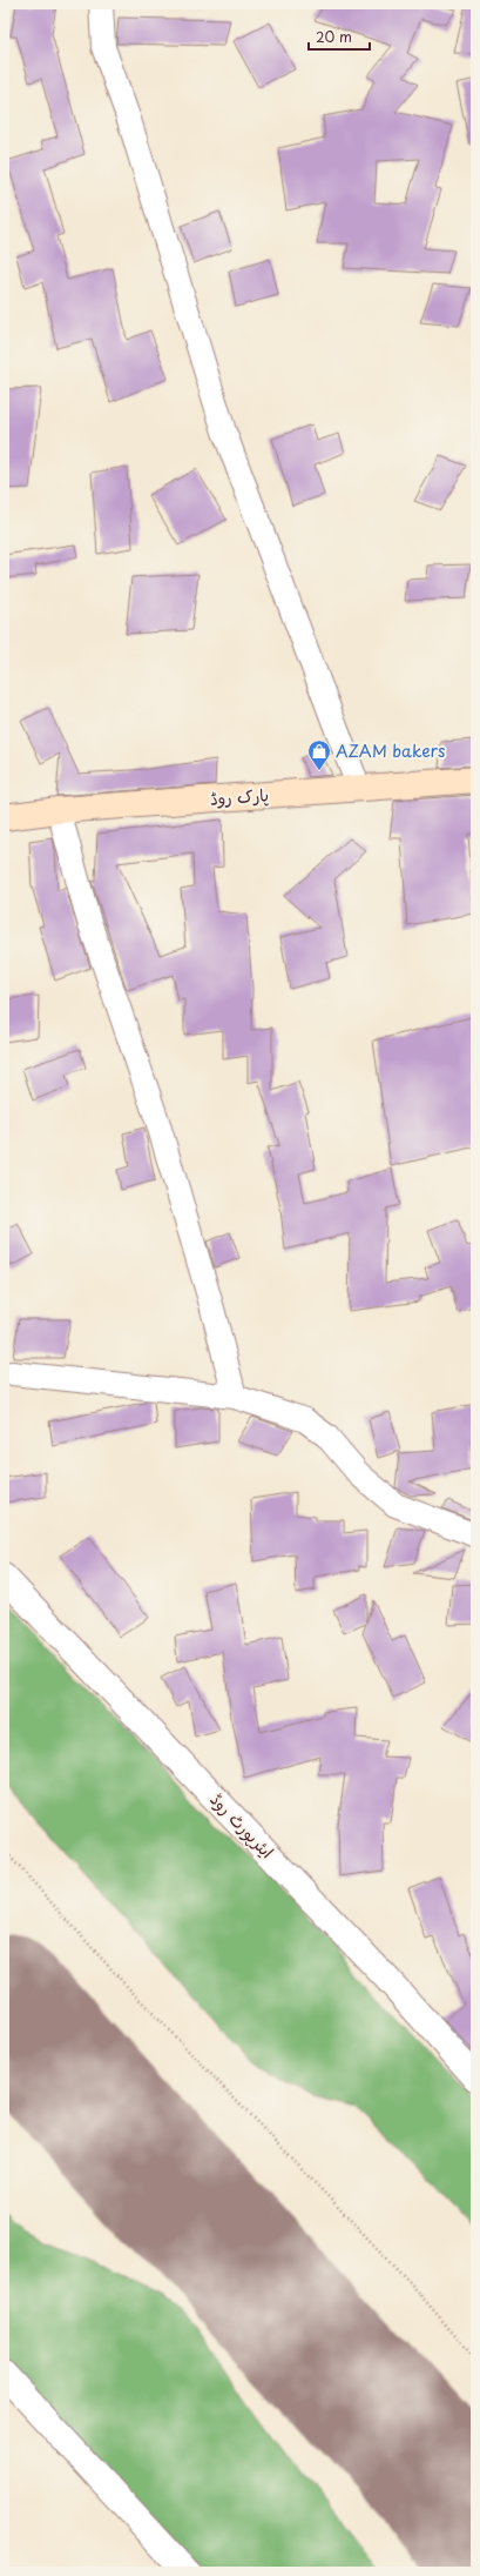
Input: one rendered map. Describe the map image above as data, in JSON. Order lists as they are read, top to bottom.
{
  "streets": {
    "main road": ["پارک روڈ"],
    "street": ["ایئرپورٹ روڈ"]
  },
  "places": {
    "shop": ["AZAM bakers"]
  },
  "scale_bar": "20 m"
}
